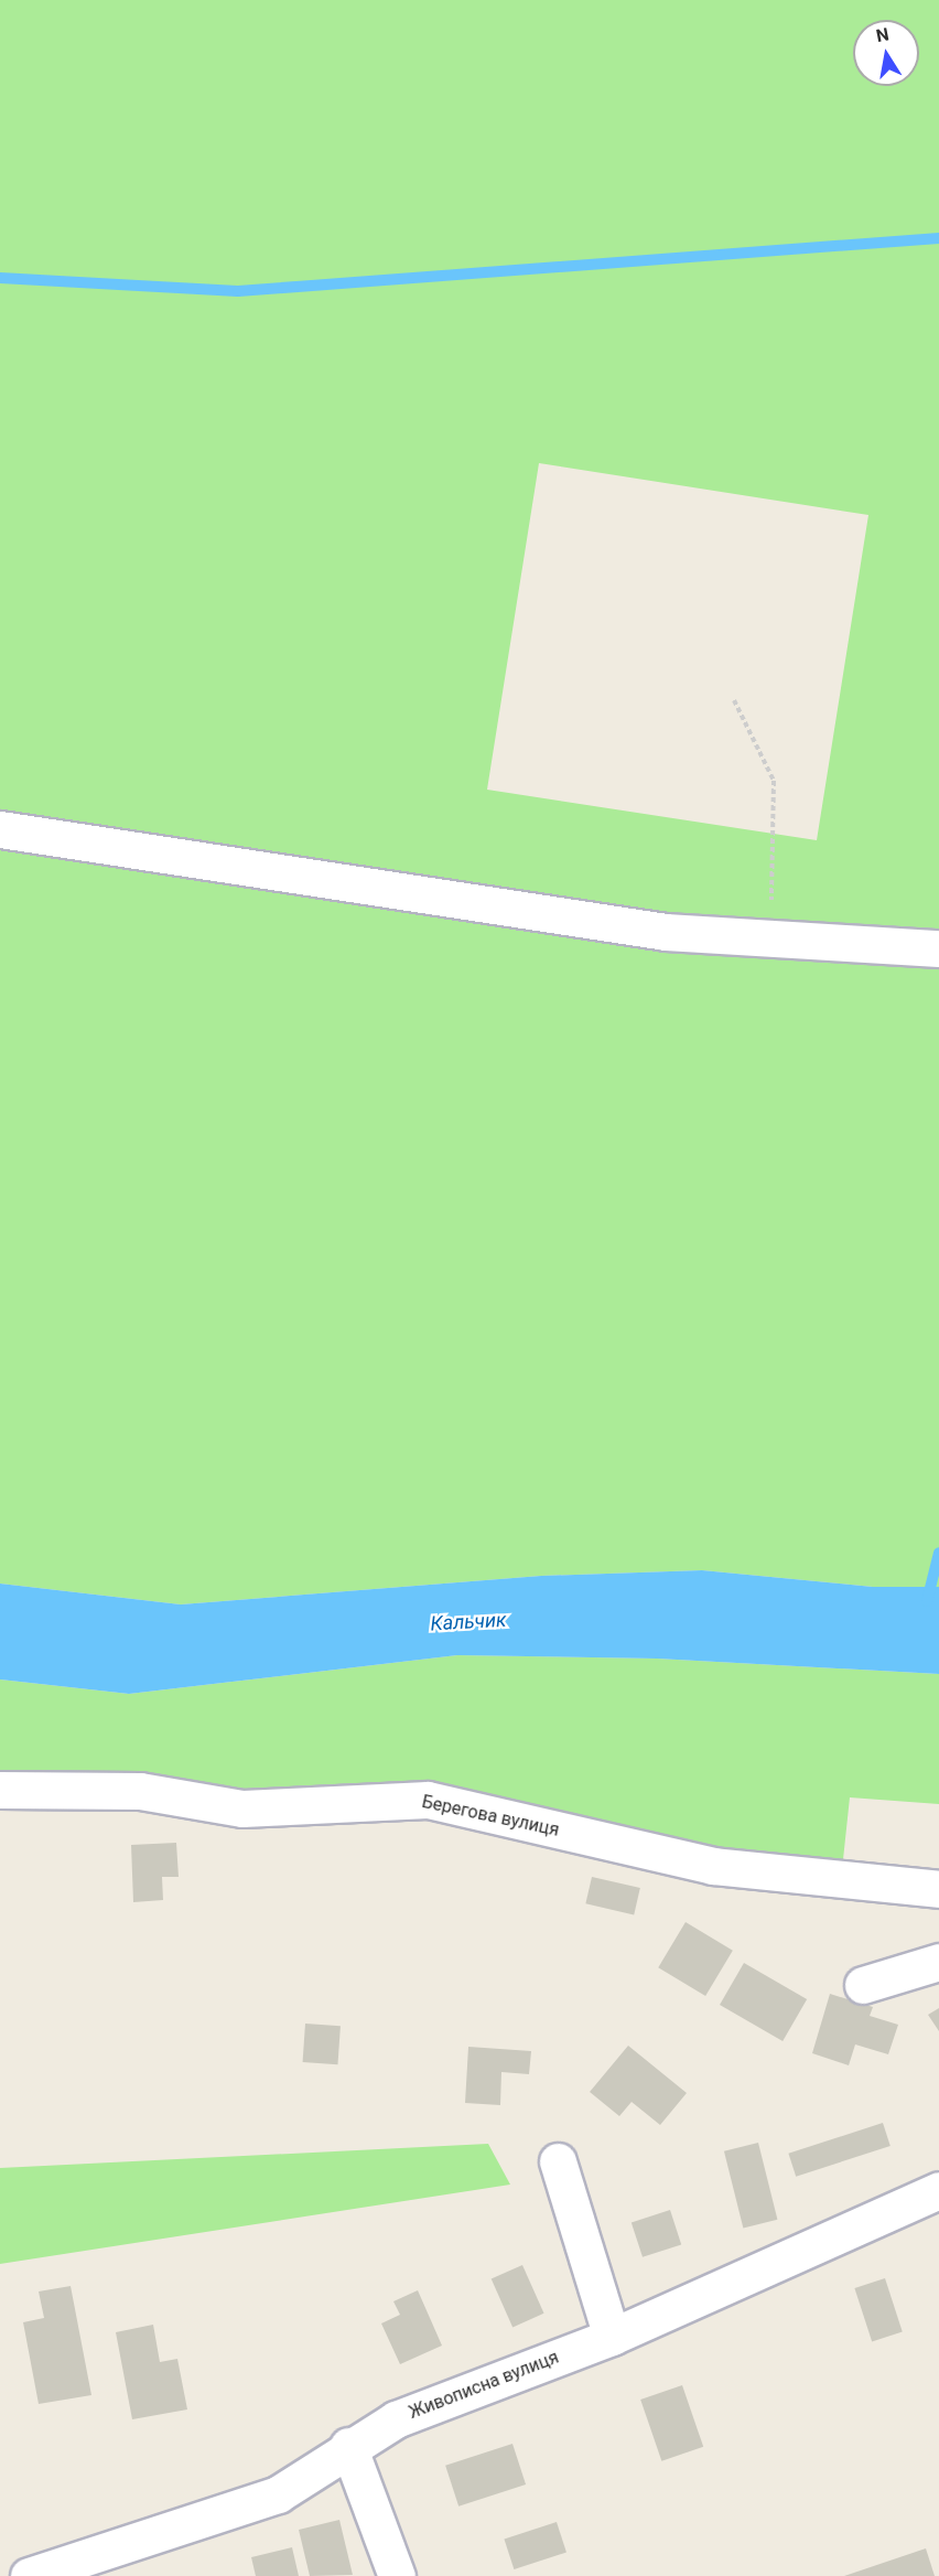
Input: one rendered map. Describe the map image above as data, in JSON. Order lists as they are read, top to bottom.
{
  "streets": {
    "street": ["Берегова вулиця", "Живописна вулиця"]
  },
  "water": ["Кальчик"],
  "north": "top"
}
